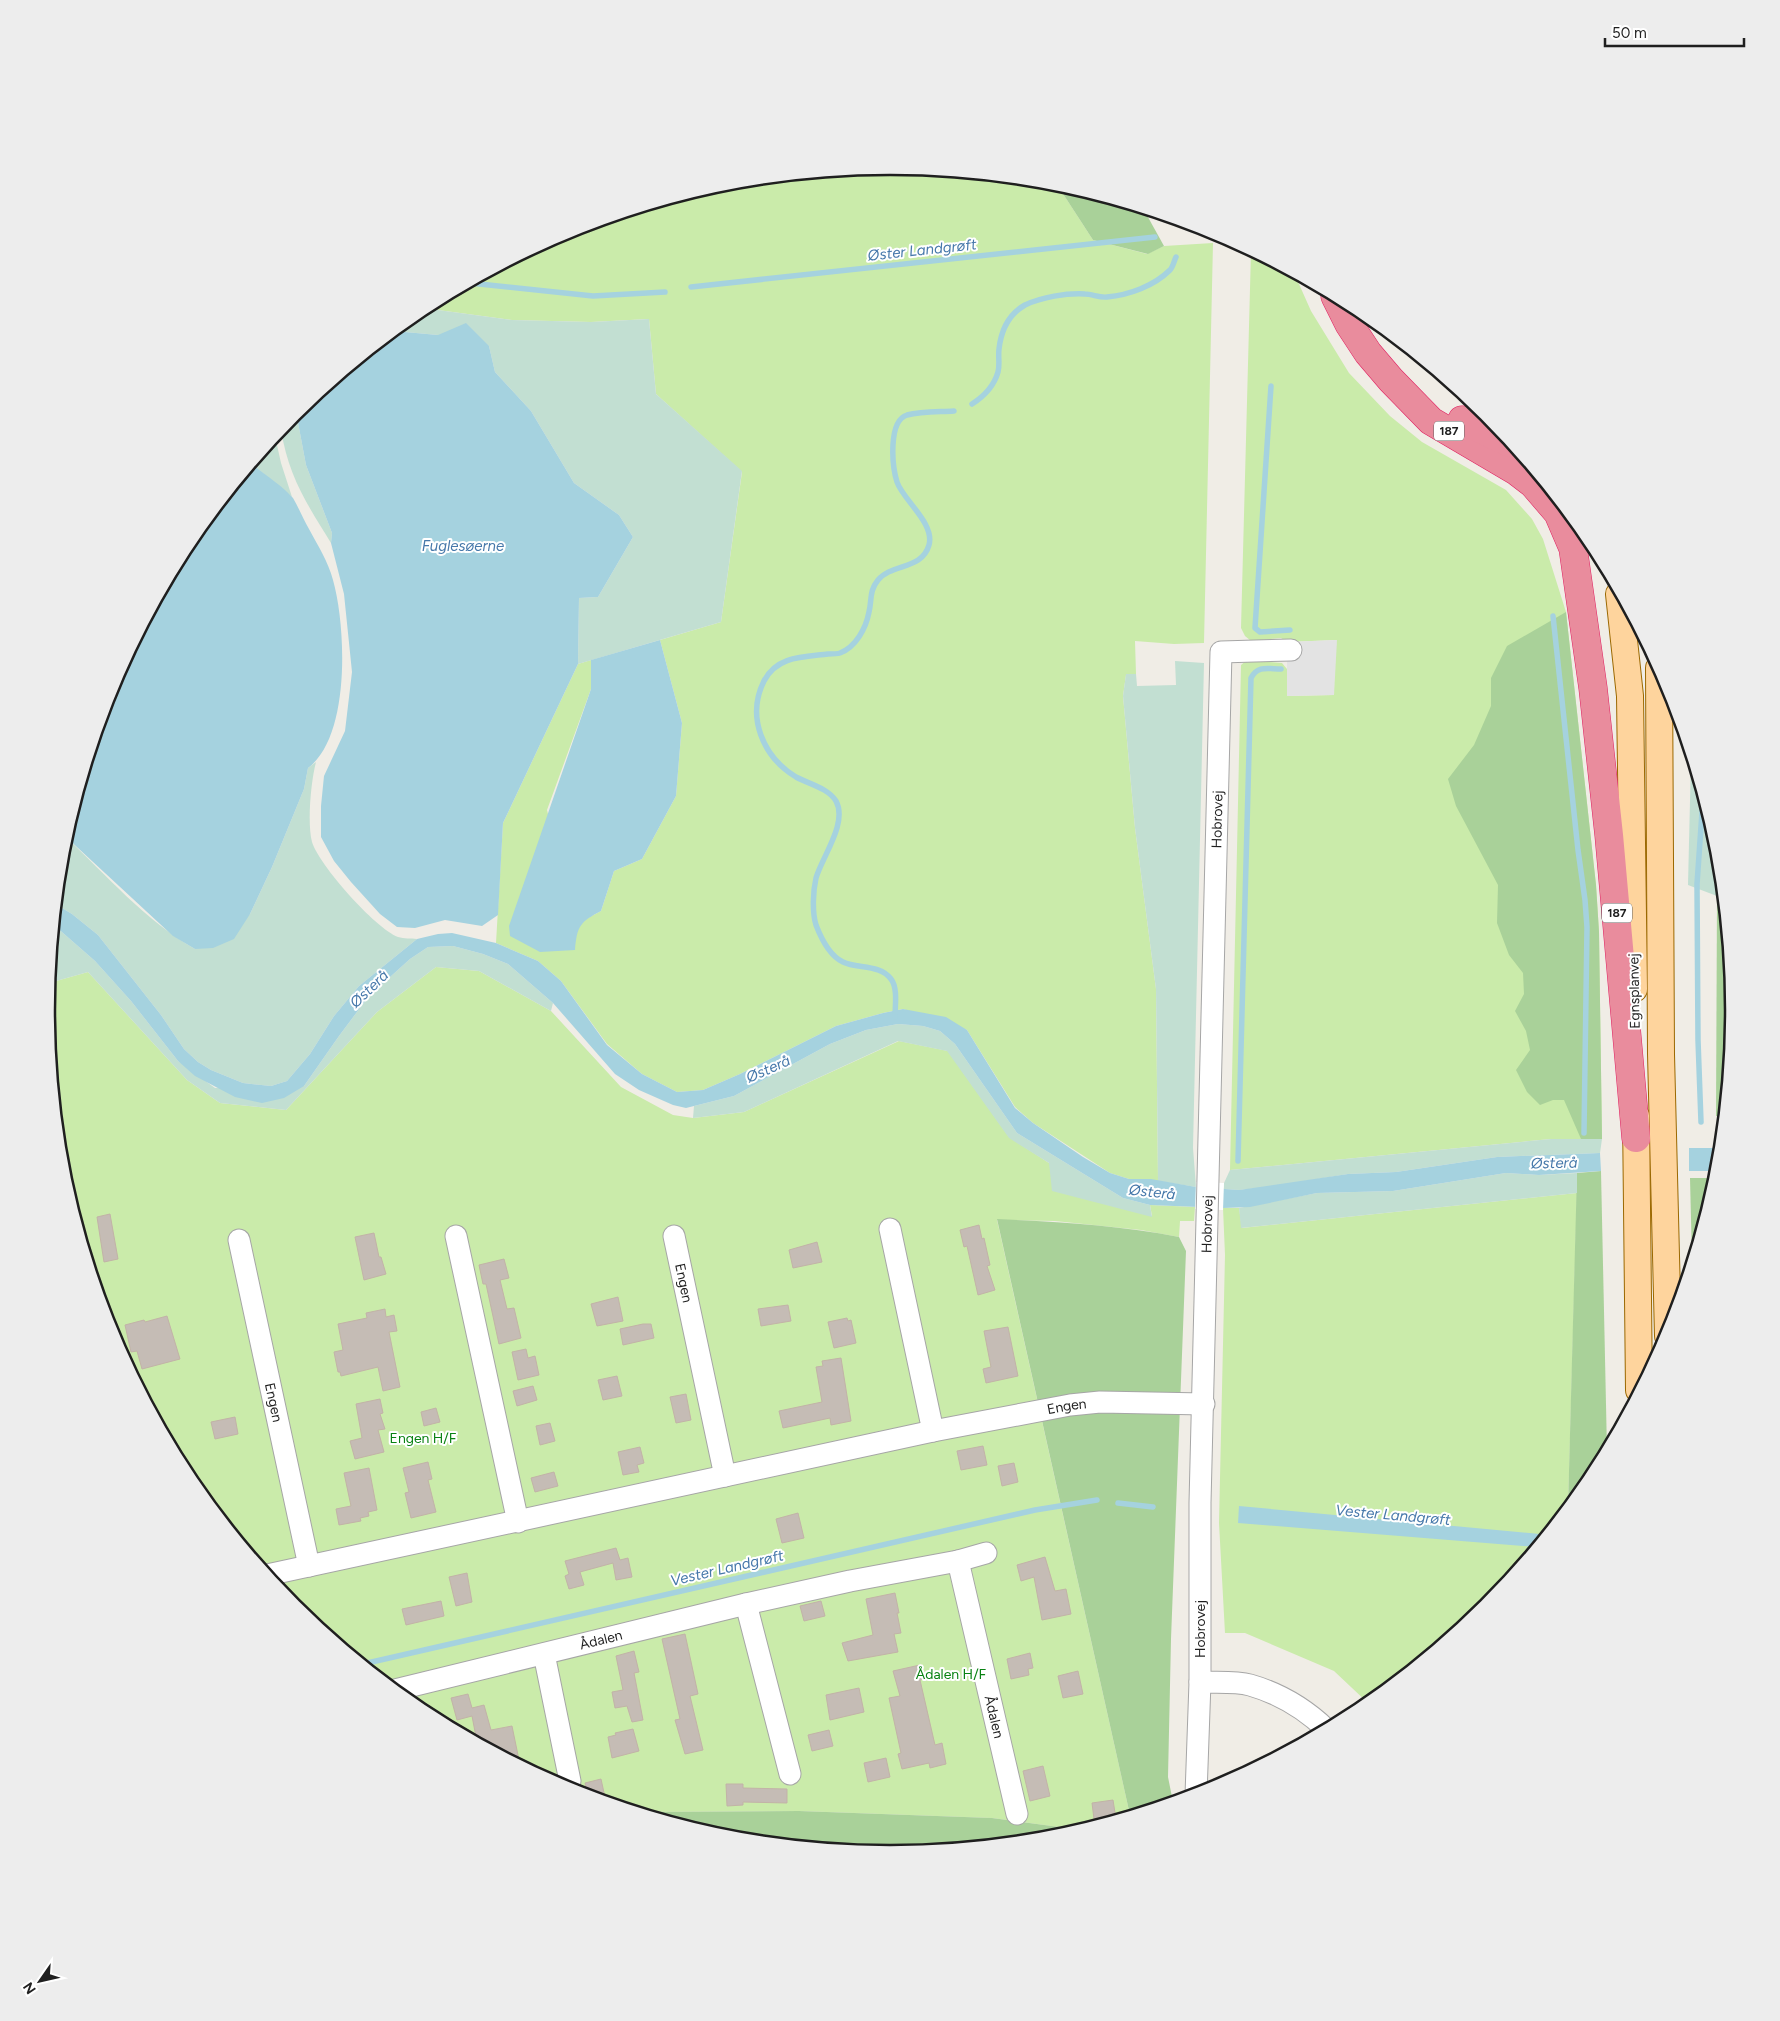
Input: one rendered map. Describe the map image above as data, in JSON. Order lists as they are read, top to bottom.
{
  "streets": {
    "highway": ["187"],
    "main road": ["Egnsplanvej"],
    "street": ["Hobrovej", "Engen", "Ådalen"]
  },
  "crossings": [
    ["187", "Egnsplanvej"],
    ["Hobrovej", "Engen"]
  ],
  "water": [
    "Øster Landgrøft",
    "Fuglesøerne",
    "Østerå",
    "Vester Landgrøft"
  ],
  "parks": ["Engen H/F", "Ådalen H/F"],
  "scale_bar": "50 m",
  "north": "bottom left"
}
